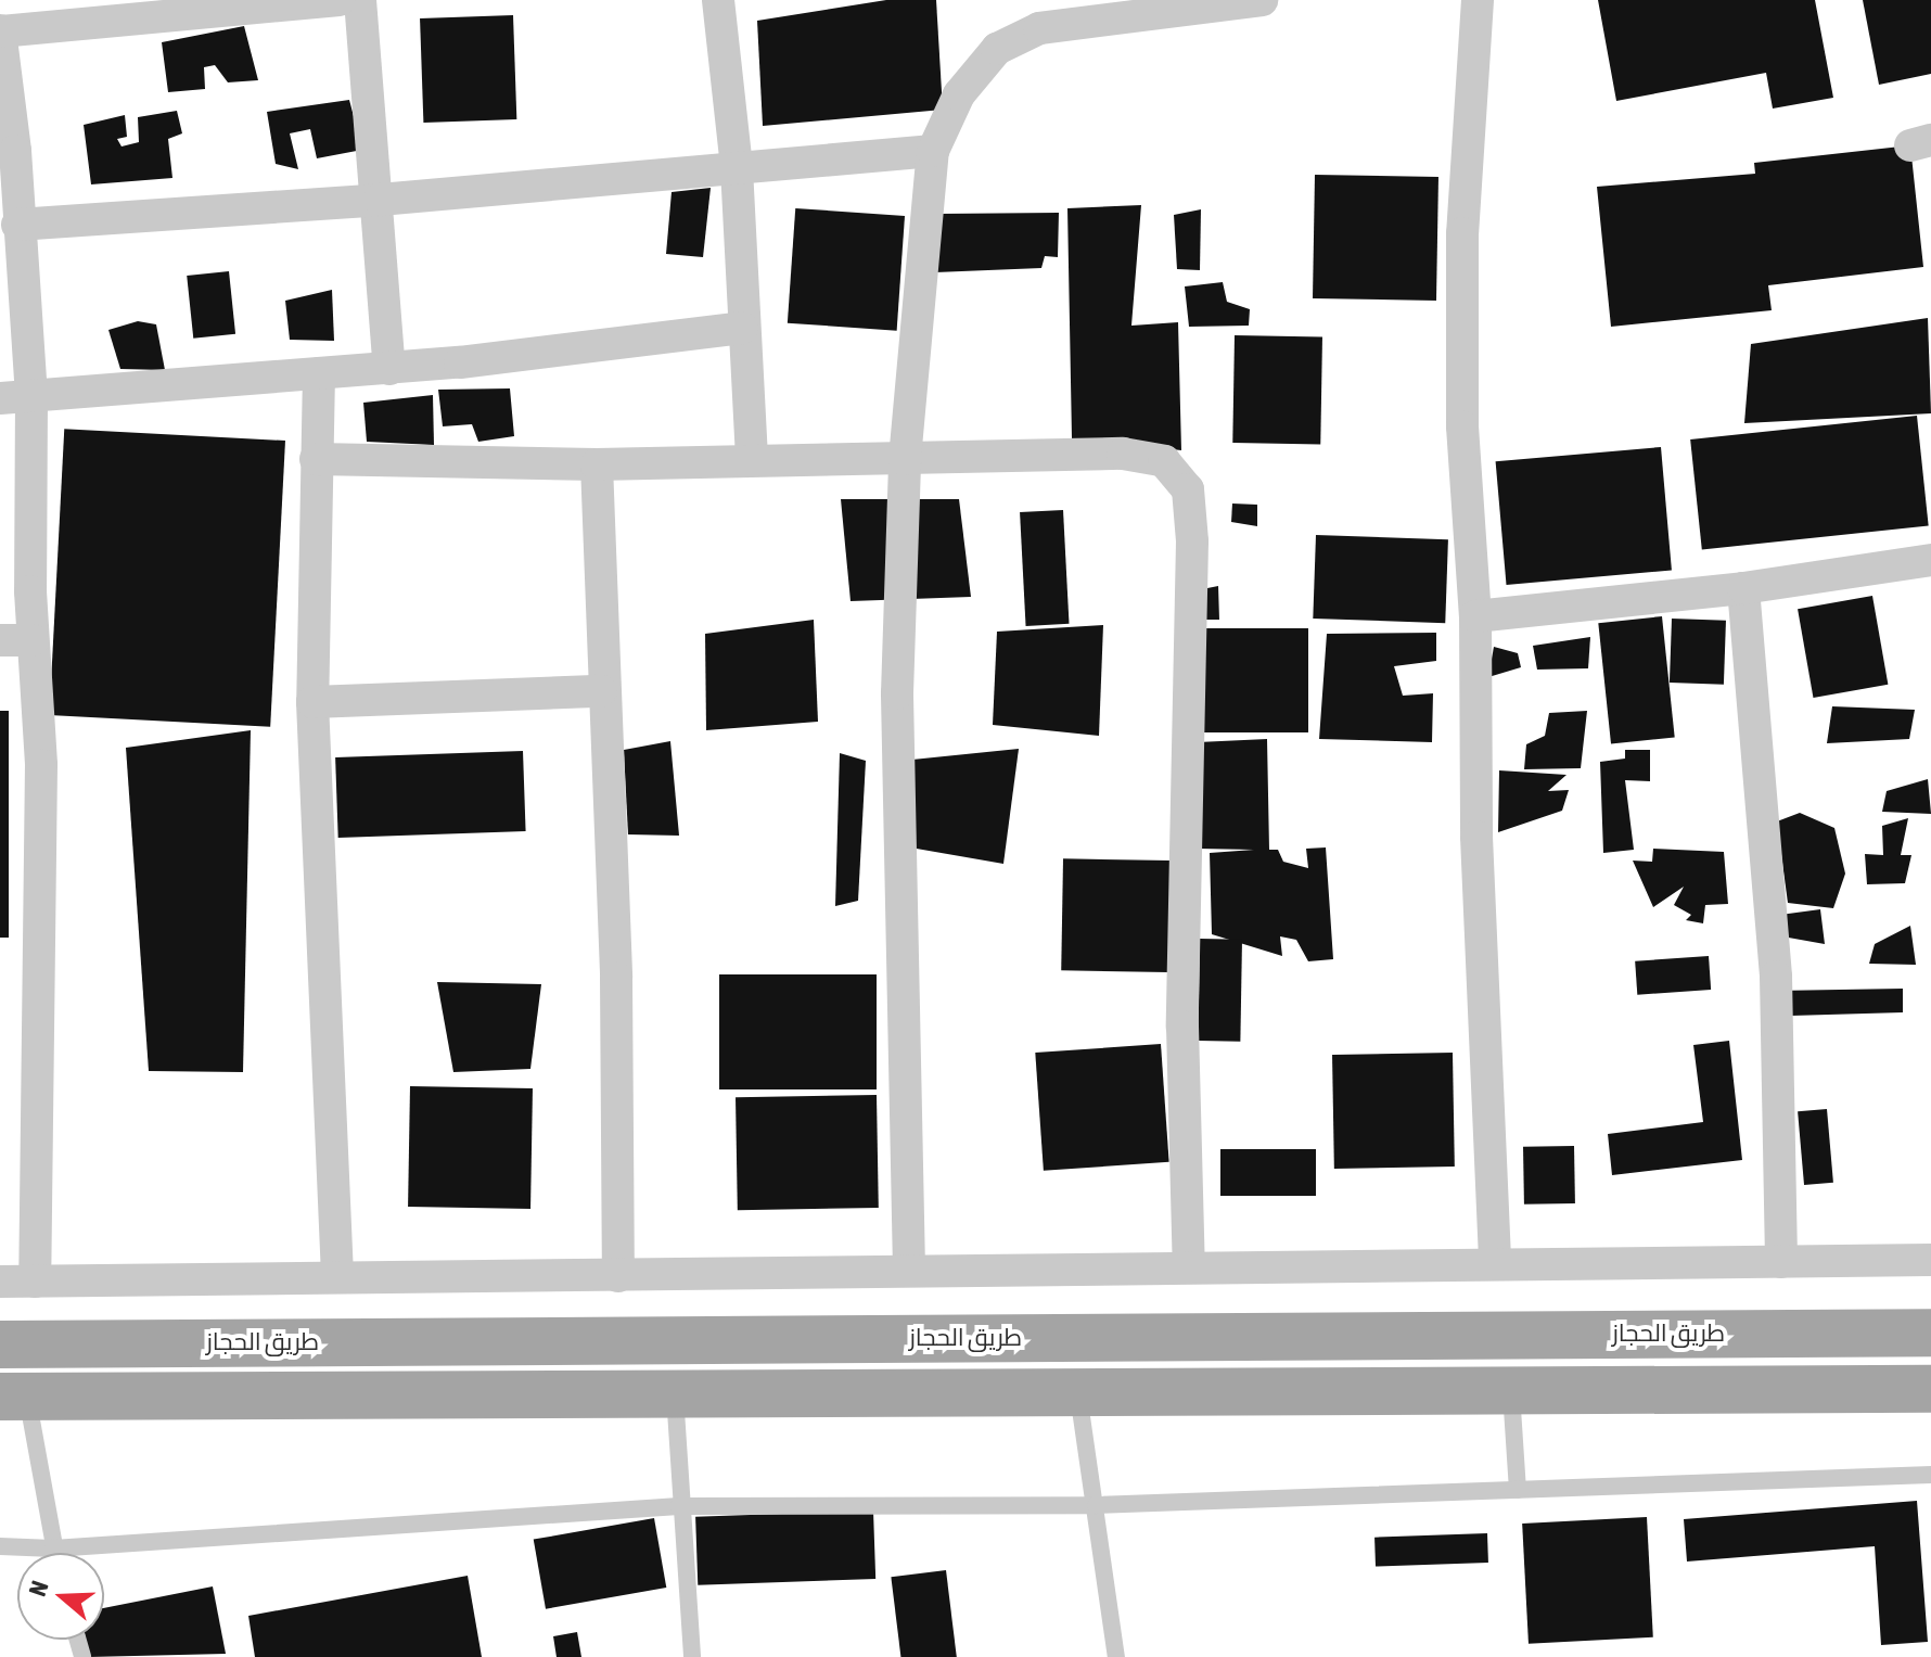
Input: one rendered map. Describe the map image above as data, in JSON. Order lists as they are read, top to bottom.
{
  "streets": {
    "main road": ["طريق الحجاز"]
  },
  "north": "left"
}
